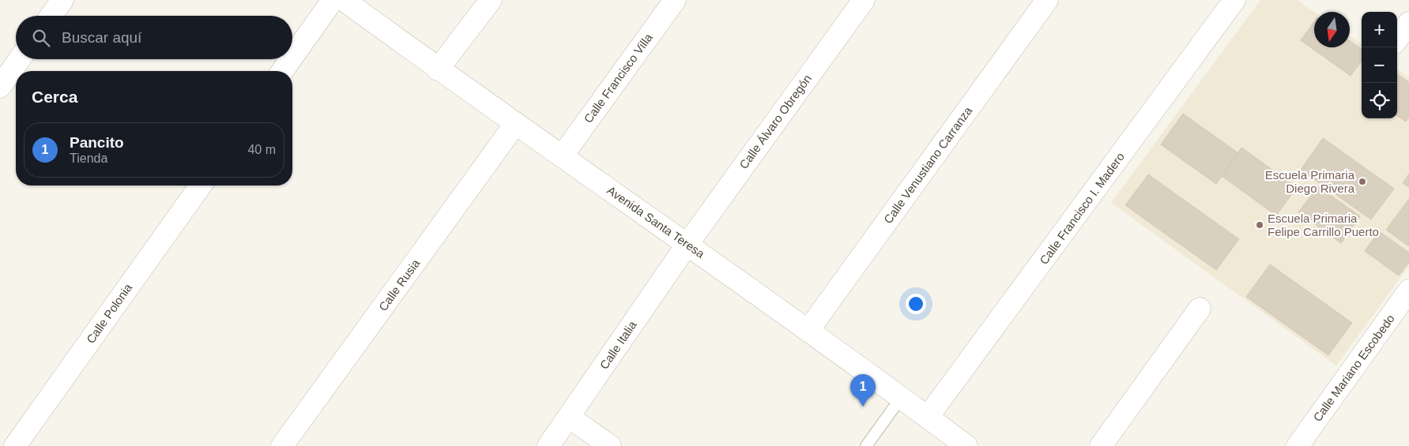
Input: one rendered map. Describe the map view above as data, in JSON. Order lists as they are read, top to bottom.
{
  "streets": {
    "street": [
      "Calle Francisco Villa",
      "Calle Álvaro Obregón",
      "Calle Venustiano Carranza",
      "Calle Francisco I. Madero",
      "Avenida Santa Teresa",
      "Calle Rusia",
      "Calle Polonia",
      "Calle Italia",
      "Calle Mariano Escobedo"
    ]
  },
  "crossings": [
    ["Calle Francisco Villa", "Avenida Santa Teresa"],
    ["Calle Álvaro Obregón", "Avenida Santa Teresa"],
    ["Calle Álvaro Obregón", "Calle Italia"],
    ["Calle Venustiano Carranza", "Avenida Santa Teresa"],
    ["Calle Francisco I. Madero", "Avenida Santa Teresa"],
    ["Avenida Santa Teresa", "Calle Rusia"],
    ["Avenida Santa Teresa", "Calle Italia"]
  ],
  "places": ["Escuela Primaria Diego Rivera", "Escuela Primaria Felipe Carrillo Puerto"],
  "north": "bottom",
  "page": {
    "map_buttons": ["+", "−"],
    "search": "Buscar aquí",
    "heading": "Cerca",
    "list": [
      {
        "mark": "1",
        "name": "Pancito",
        "note": "Tienda",
        "value": "40 m"
      }
    ],
    "pins": "1"
  }
}
